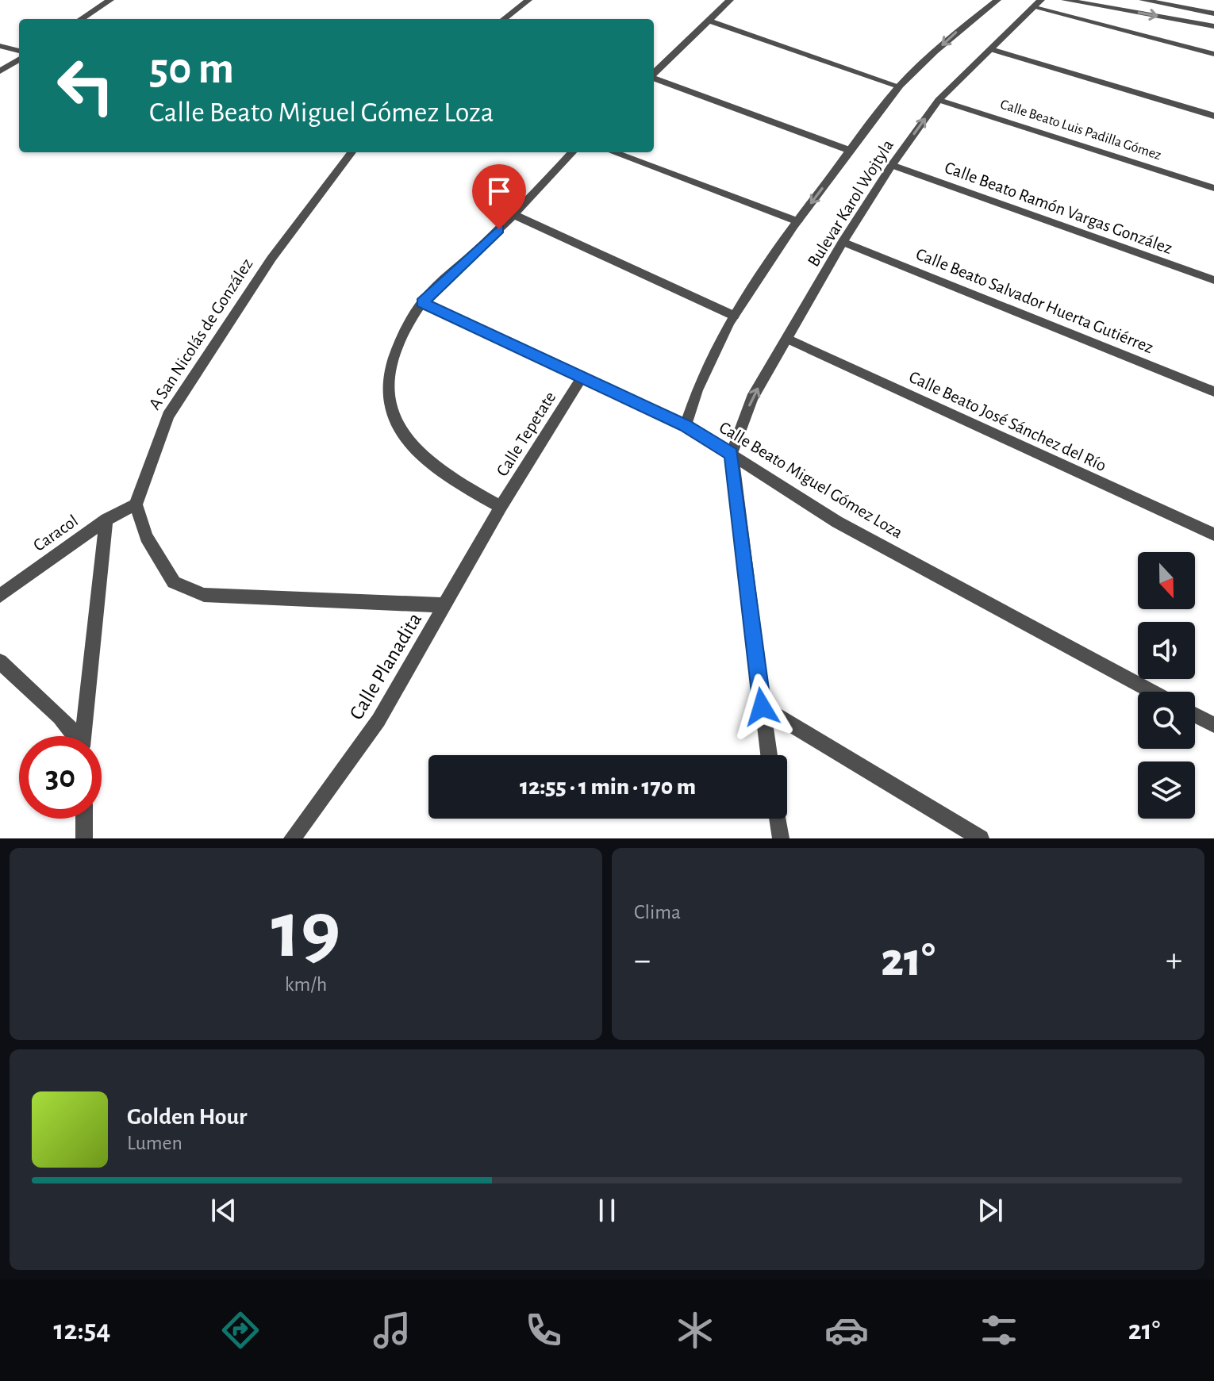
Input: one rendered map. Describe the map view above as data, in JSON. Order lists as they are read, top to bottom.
{
  "streets": {
    "street": [
      "Calle Beato Luis Padilla Gómez",
      "Bulevar Karol Wojtyla",
      "Calle Beato Ramón Vargas González",
      "Calle Beato Salvador Huerta Gutiérrez",
      "A San Nicolás de González",
      "Calle Beato José Sánchez del Río",
      "Calle Tepetate",
      "Calle Beato Miguel Gómez Loza",
      "Caracol",
      "Calle Planadita"
    ]
  },
  "crossings": [
    ["Calle Beato Luis Padilla Gómez", "Bulevar Karol Wojtyla"],
    ["Bulevar Karol Wojtyla", "Calle Beato Ramón Vargas González"],
    ["Bulevar Karol Wojtyla", "Calle Beato Salvador Huerta Gutiérrez"],
    ["Bulevar Karol Wojtyla", "Calle Beato José Sánchez del Río"],
    ["Bulevar Karol Wojtyla", "Calle Beato Miguel Gómez Loza"],
    ["A San Nicolás de González", "Caracol"],
    ["Calle Tepetate", "Calle Beato Miguel Gómez Loza"],
    ["Calle Tepetate", "Calle Planadita"]
  ],
  "north": "bottom",
  "page": {
    "turn": ["50 m", "Calle Beato Miguel Gómez Loza"],
    "limit": "30",
    "trip": "12:55 · 1 min · 170 m",
    "tile": [
      ["19", "km/h"],
      "Clima"
    ],
    "heat": ["−", "21°", "+"],
    "song": ["Golden Hour", "Lumen"],
    "tabs": ["12:54", "21°"]
  }
}
